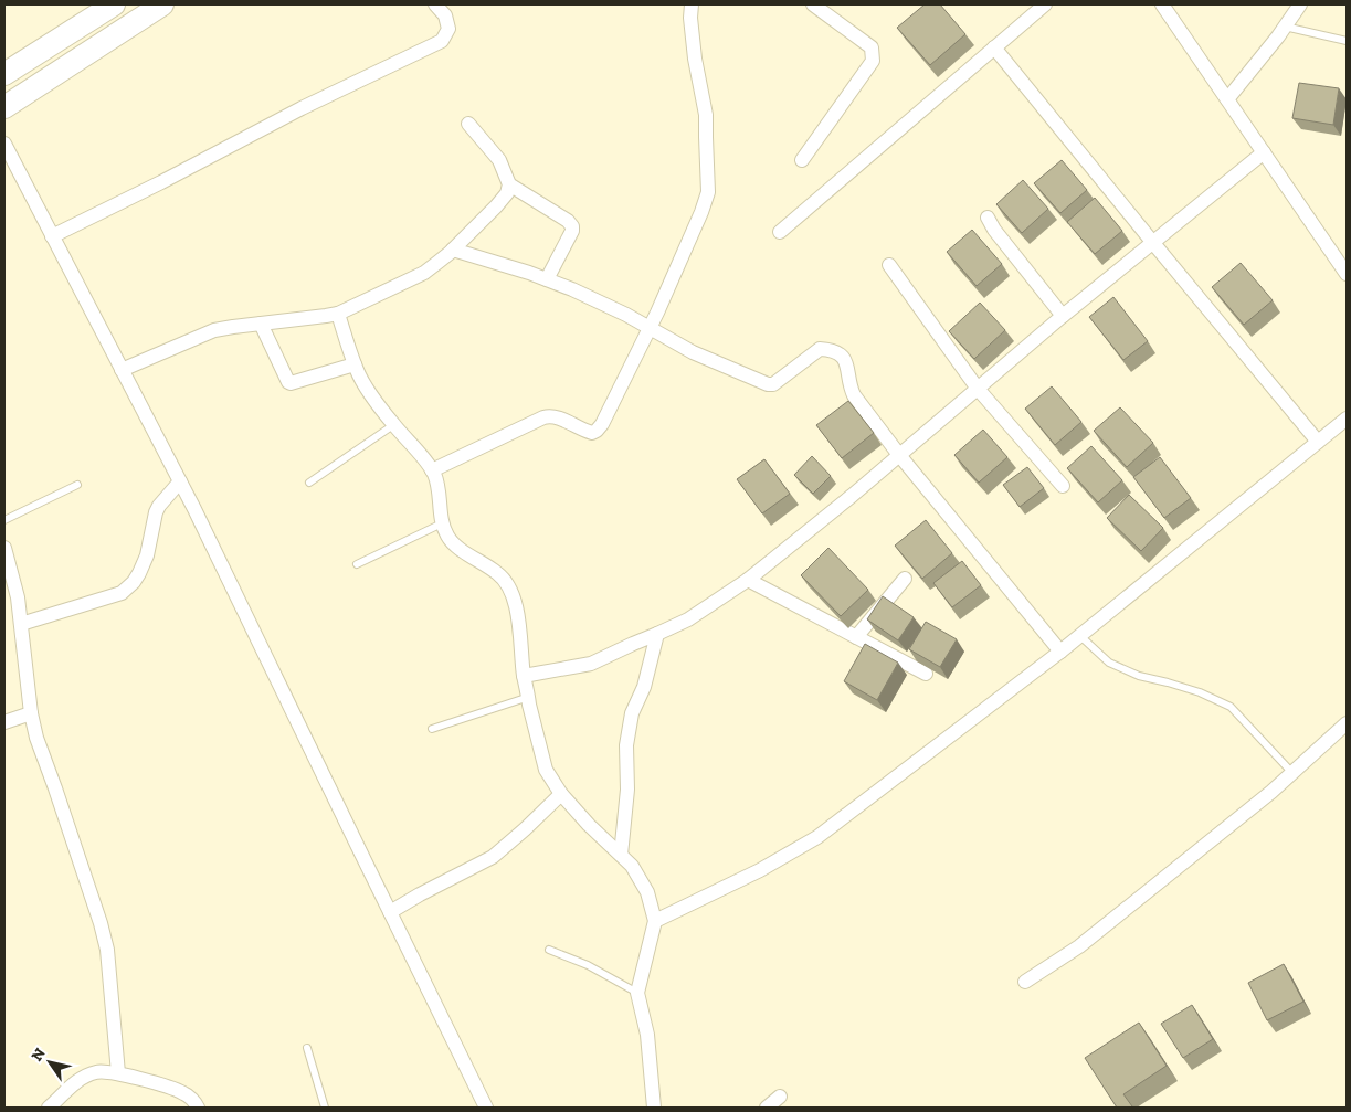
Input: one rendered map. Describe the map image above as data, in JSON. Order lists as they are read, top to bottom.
{
  "north": "top left"
}
